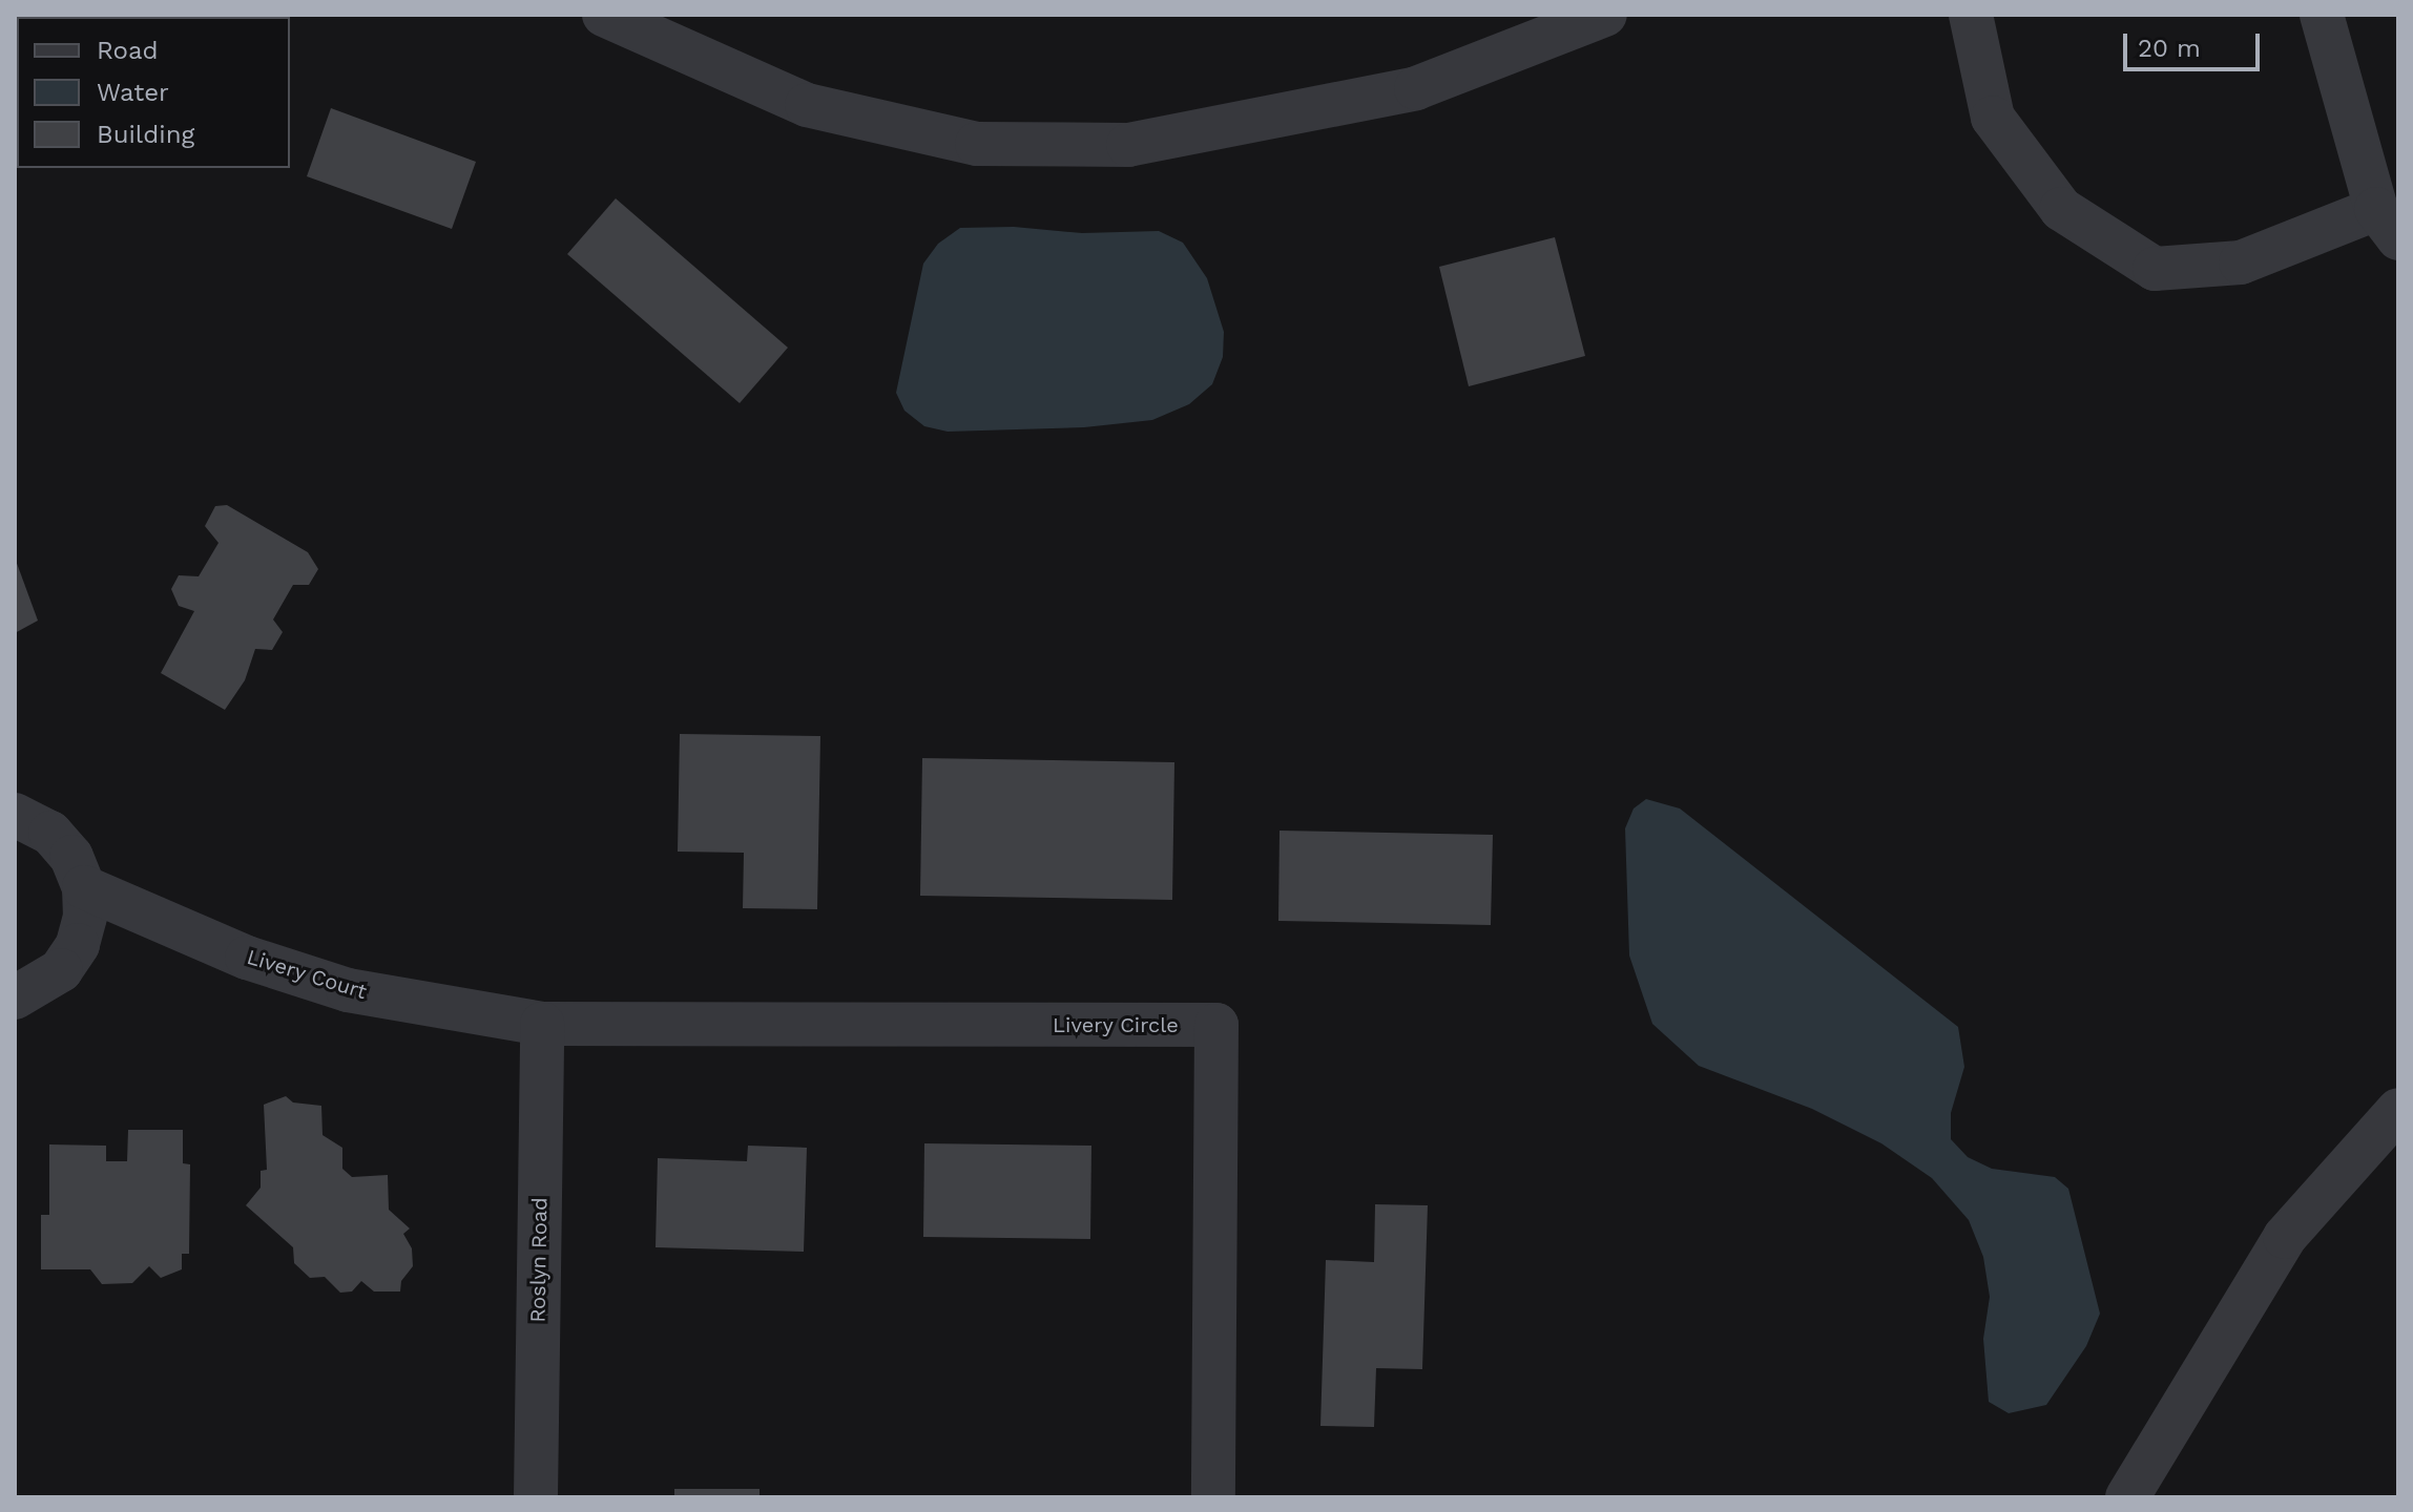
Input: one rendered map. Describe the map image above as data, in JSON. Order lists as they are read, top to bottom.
{
  "streets": {
    "street": ["Livery Court", "Livery Circle", "Roslyn Road"]
  },
  "crossings": [
    ["Livery Court", "Livery Circle"],
    ["Livery Court", "Roslyn Road"],
    ["Livery Circle", "Roslyn Road"]
  ],
  "legend": ["Road", "Water", "Building"],
  "scale_bar": "20 m"
}
